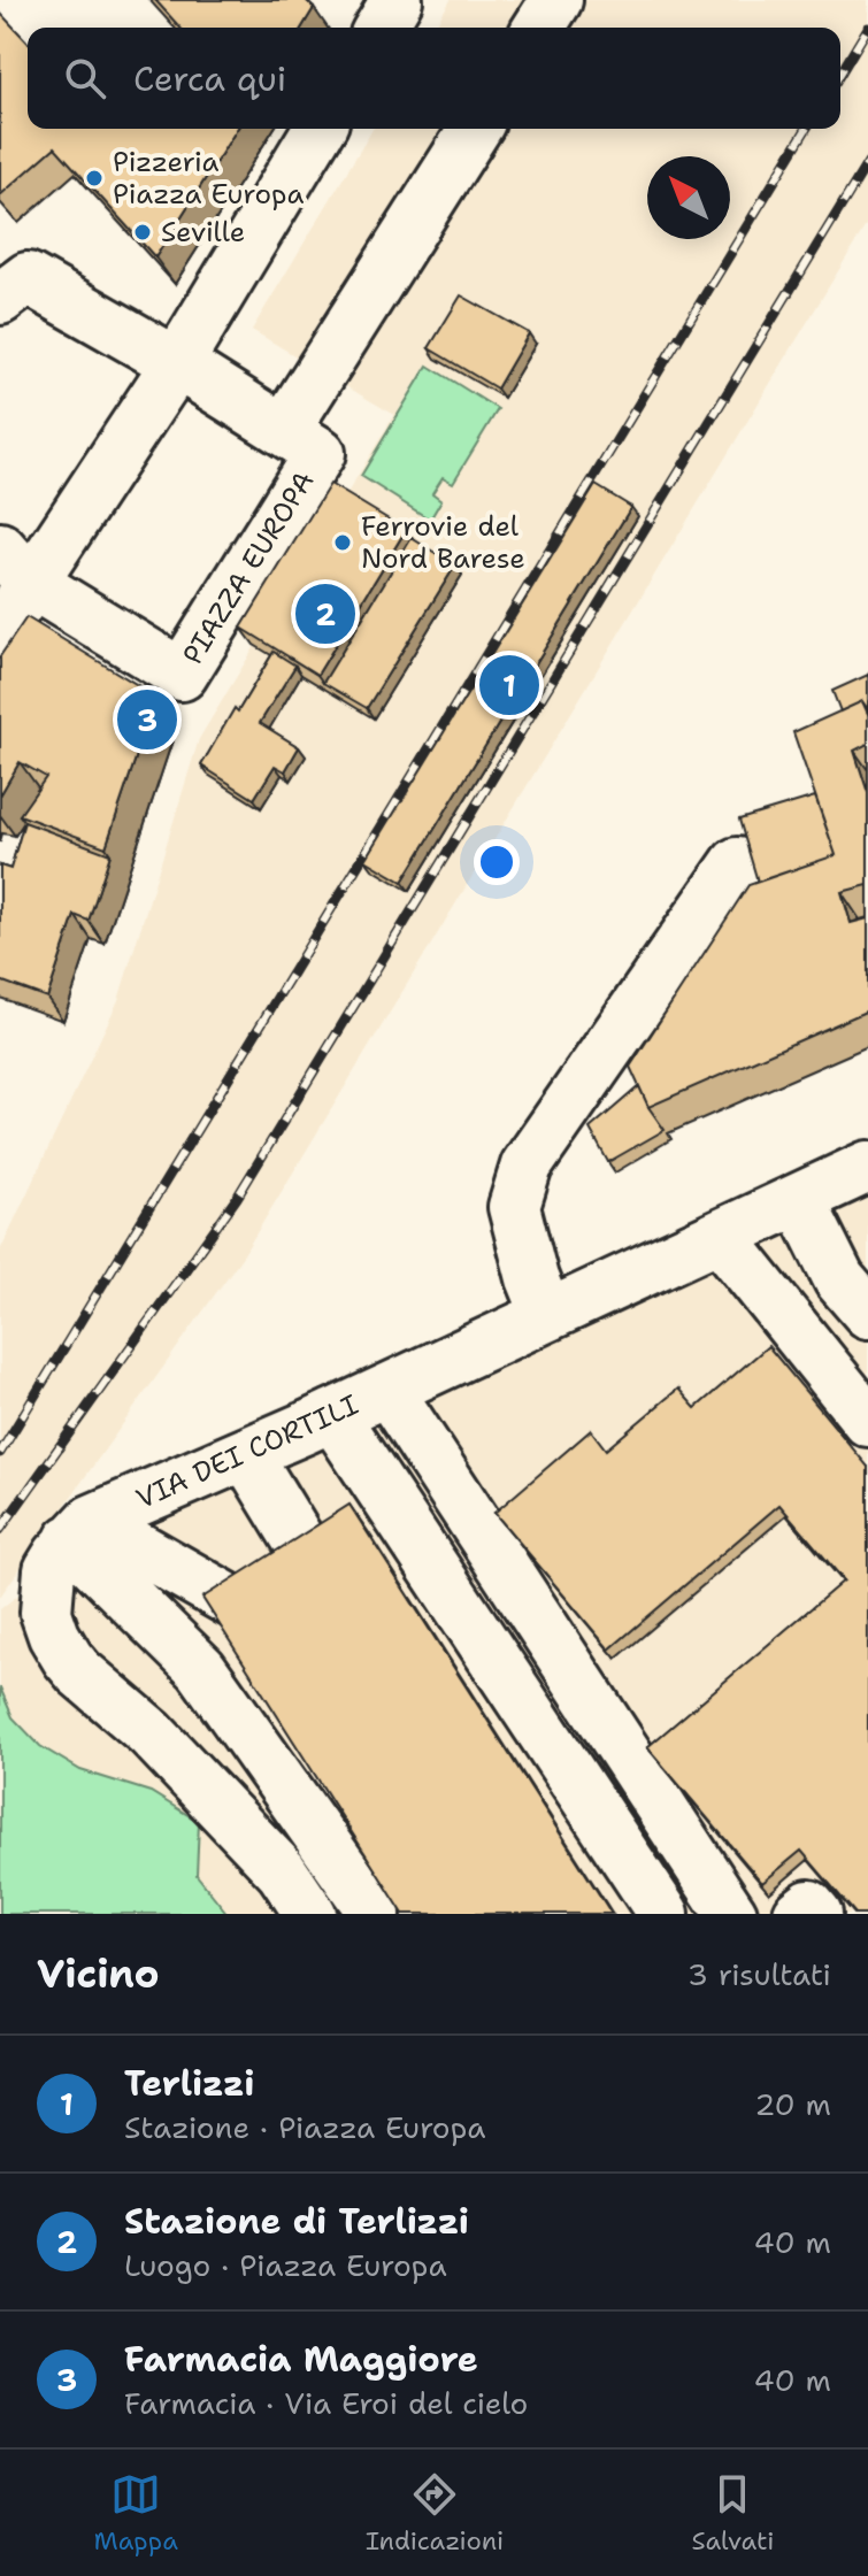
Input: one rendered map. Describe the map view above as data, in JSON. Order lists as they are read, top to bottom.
{
  "streets": {
    "street": ["PIAZZA EUROPA", "VIA DEI CORTILI"]
  },
  "places": ["Pizzeria Piazza Europa", "Seville", "Ferrovie del Nord Barese"],
  "north": "top left",
  "page": {
    "search": "Cerca qui",
    "pins": ["2", "1", "3"],
    "heading": ["Vicino", "3 risultati"],
    "list": [
      {
        "mark": "1",
        "name": "Terlizzi",
        "note": "Stazione · Piazza Europa",
        "value": "20 m"
      },
      {
        "mark": "2",
        "name": "Stazione di Terlizzi",
        "note": "Luogo · Piazza Europa",
        "value": "40 m"
      },
      {
        "mark": "3",
        "name": "Farmacia Maggiore",
        "note": "Farmacia · Via Eroi del cielo",
        "value": "40 m"
      }
    ],
    "nav": ["Mappa", "Indicazioni", "Salvati"]
  }
}
